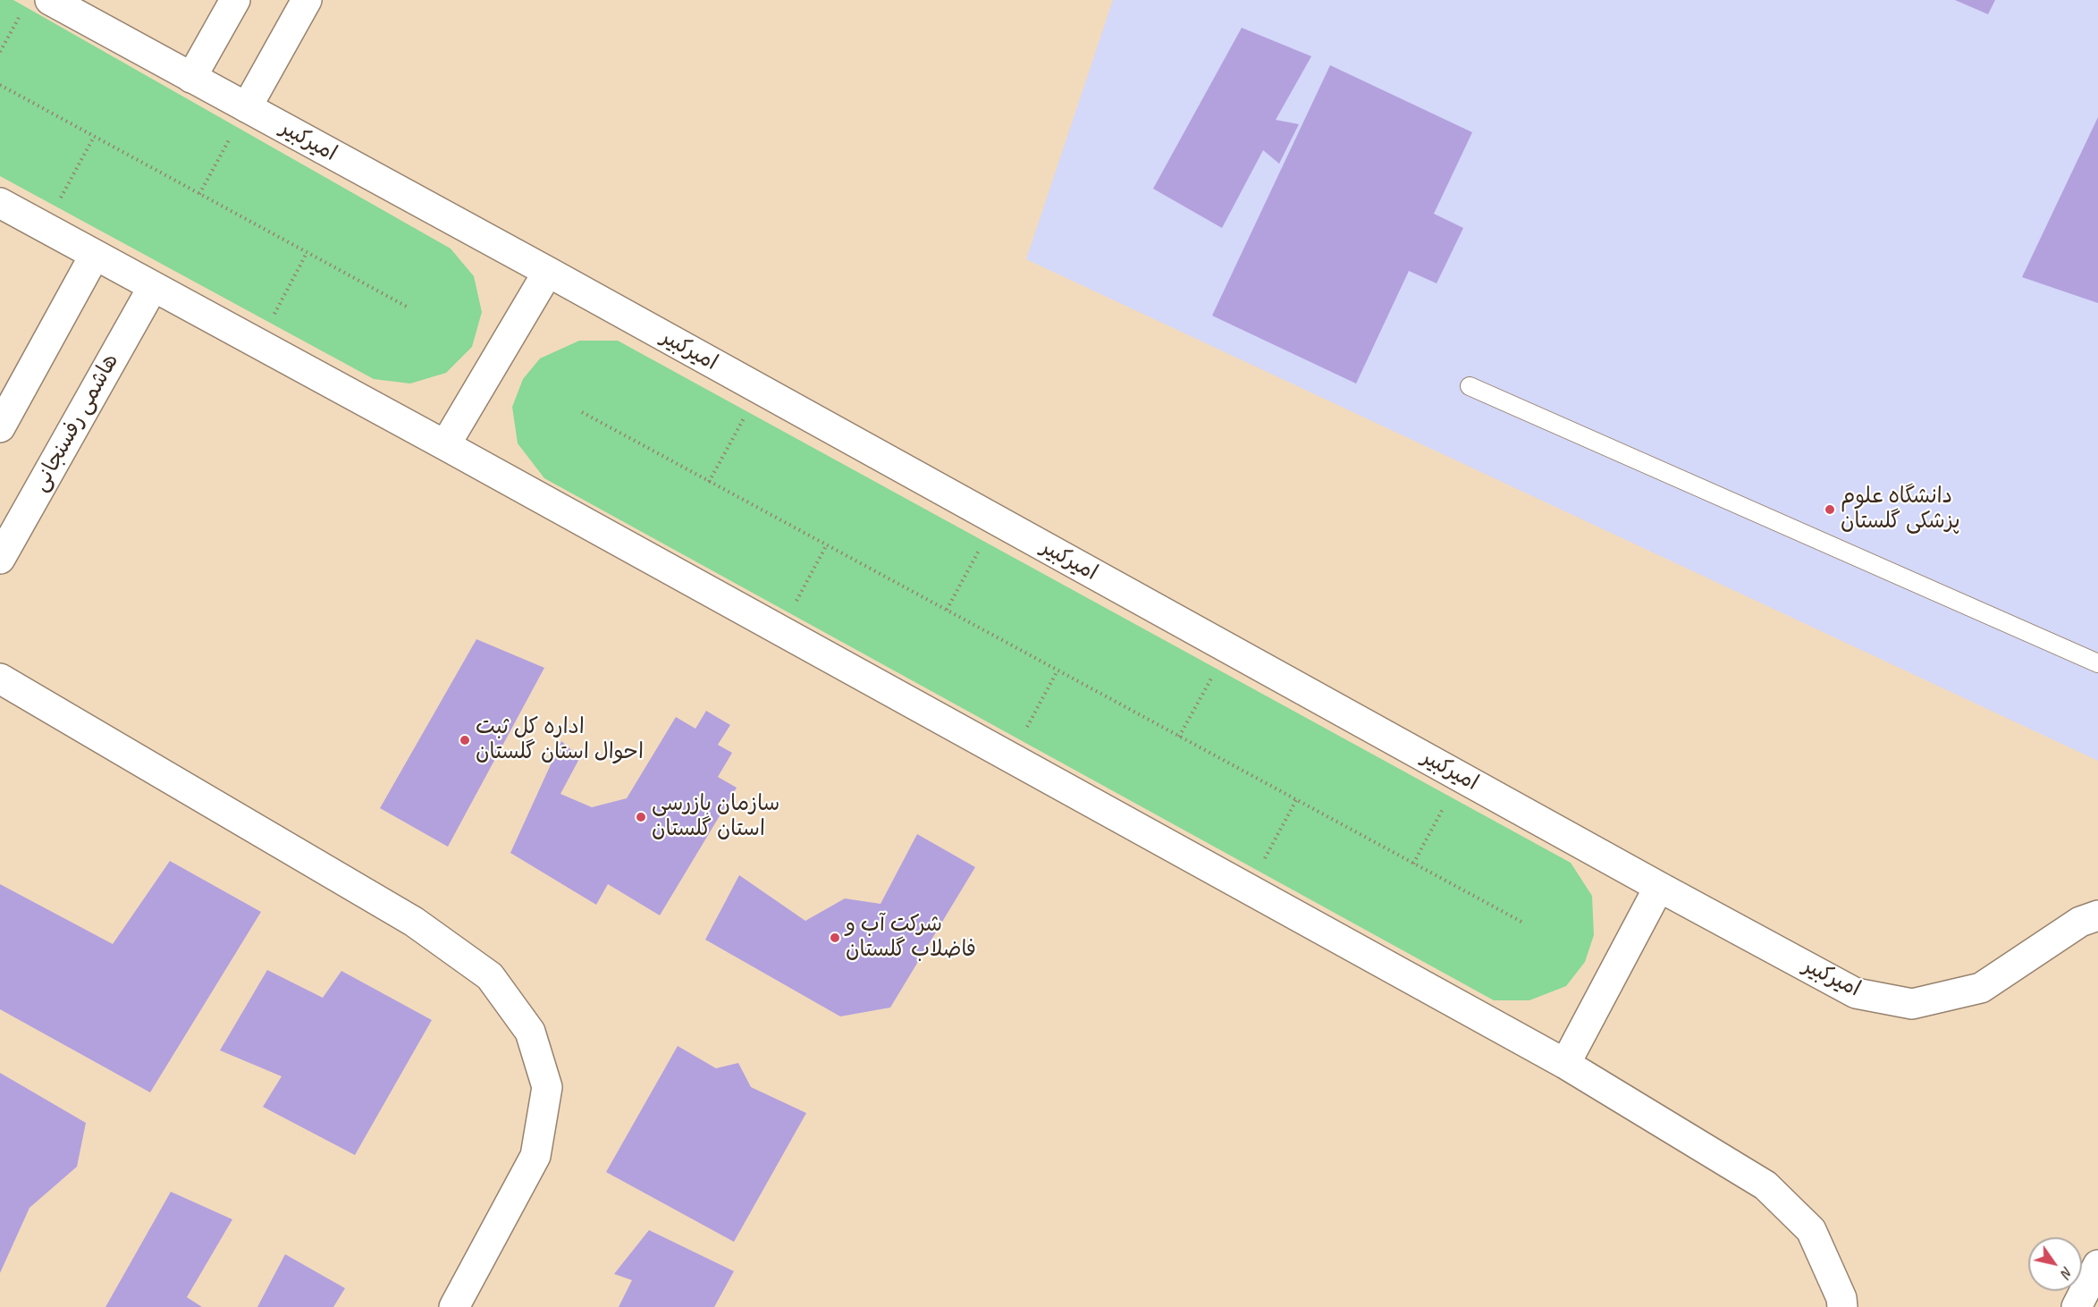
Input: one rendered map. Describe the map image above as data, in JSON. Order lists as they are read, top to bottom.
{
  "streets": {
    "main road": ["امیرکبیر", "هاشمی رفسنجانی"]
  },
  "places": [
    "دانشگاه علوم پزشکی گلستان",
    "اداره کل ثبت احوال استان گلستان",
    "سازمان بازرسی استان گلستان",
    "شرکت آب و فاضلاب گلستان"
  ],
  "north": "bottom right"
}
